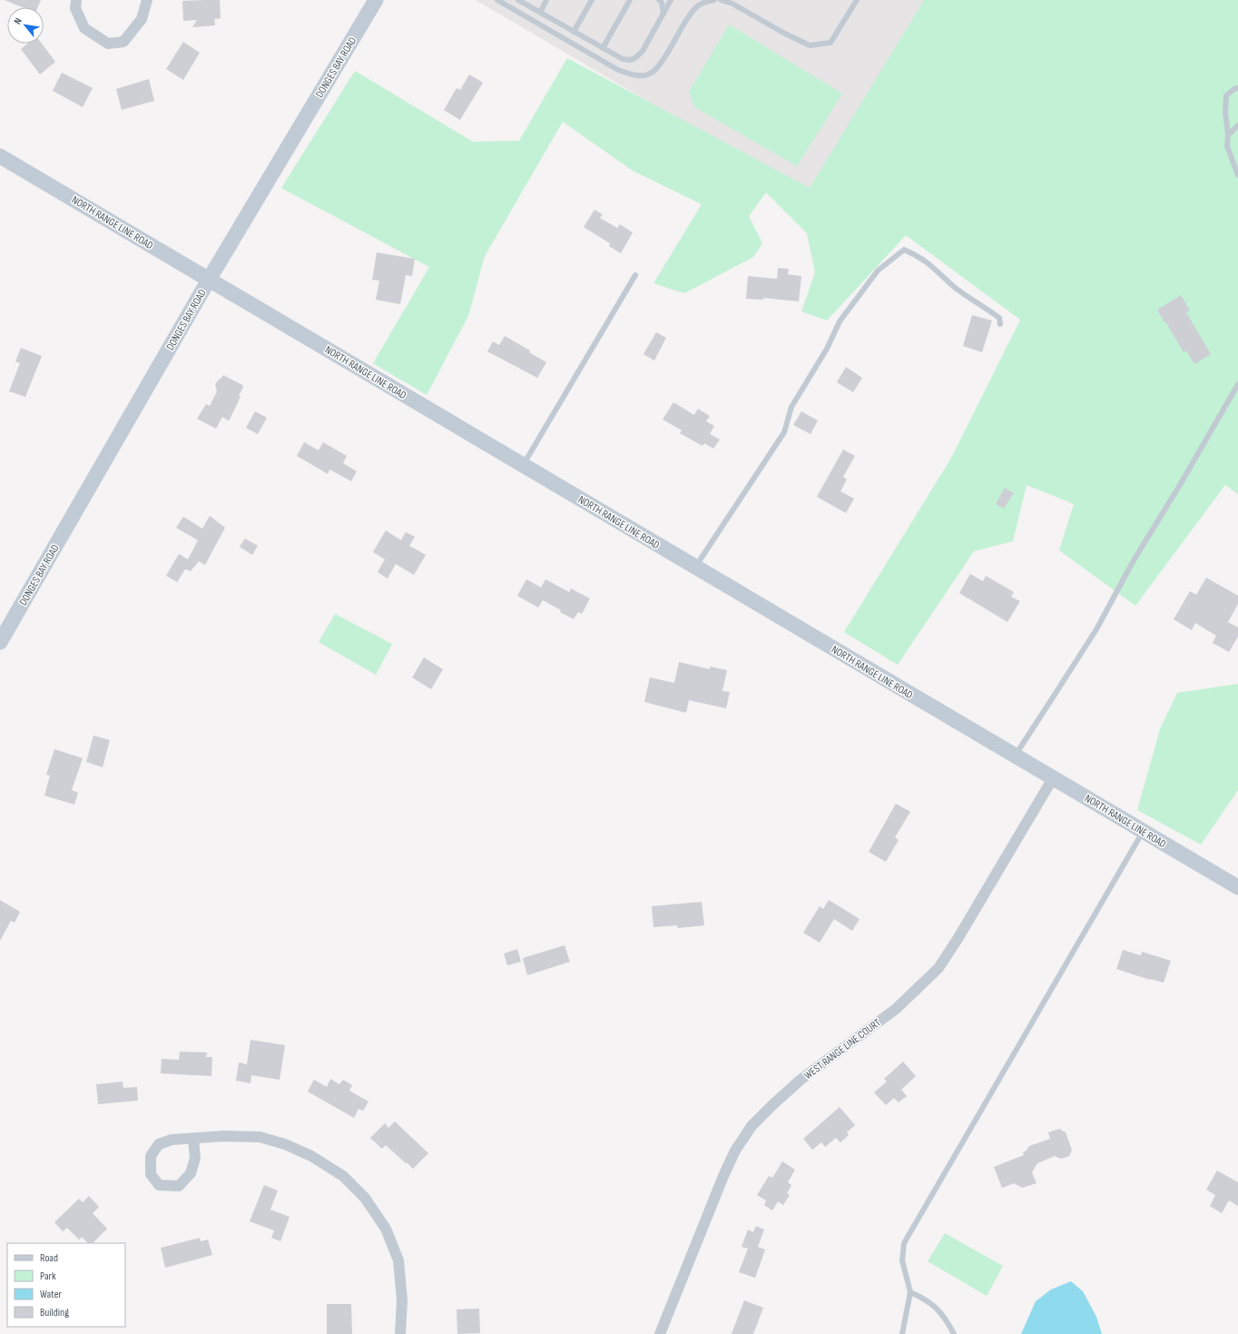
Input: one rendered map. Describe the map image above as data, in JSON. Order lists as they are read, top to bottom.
{
  "streets": {
    "street": ["DONGES BAY ROAD", "NORTH RANGE LINE ROAD", "WEST RANGE LINE COURT"]
  },
  "crossings": [
    ["DONGES BAY ROAD", "NORTH RANGE LINE ROAD"],
    ["NORTH RANGE LINE ROAD", "WEST RANGE LINE COURT"]
  ],
  "legend": [
    "Road",
    "Park",
    "Water",
    "Building"
  ],
  "north": "top left"
}
